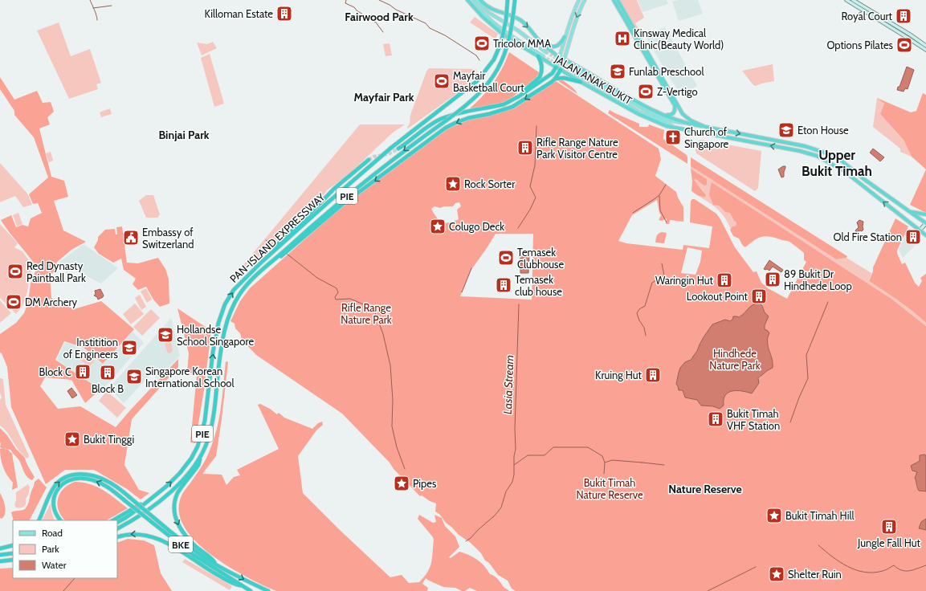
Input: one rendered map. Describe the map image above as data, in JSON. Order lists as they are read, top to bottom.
{
  "streets": {
    "highway": [
      "JALAN ANAK BUKIT",
      "PIE",
      "PAN-ISLAND EXPRESSWAY",
      "BKE"
    ]
  },
  "districts": [
    "Fairwood Park",
    "Mayfair Park",
    "Binjai Park",
    "Upper Bukit Timah",
    "Nature Reserve"
  ],
  "water": ["Lasia Stream"],
  "parks": ["Rifle Range Nature Park", "Hindhede Nature Park", "Bukit Timah Nature Reserve"],
  "places": {
    "building": [
      "Killoman Estate",
      "Royal Court",
      "Rifle Range Nature Park Visitor Centre",
      "Old Fire Station",
      "89 Bukit Dr Hindhede Loop",
      "Waringin Hut",
      "Temasek club house",
      "Lookout Point",
      "Block C",
      "Block B",
      "Kruing Hut",
      "Bukit Timah VHF Station",
      "Jungle Fall Hut"
    ],
    "hospital": ["Kinsway Medical Clinic(Beauty World)"],
    "sports": [
      "Tricolor MMA",
      "Options Pilates",
      "Mayfair Basketball Court",
      "Z-Vertigo",
      "Temasek Clubhouse",
      "Red Dynasty Paintball Park",
      "DM Archery"
    ],
    "school or university": [
      "Funlab Preschool",
      "Eton House",
      "Hollandse School Singapore",
      "Institition of Engineers",
      "Singapore Korean International School"
    ],
    "church": ["Church of Singapore"],
    "place": [
      "Rock Sorter",
      "Colugo Deck",
      "Bukit Tinggi",
      "Pipes",
      "Bukit Timah Hill",
      "Shelter Ruin"
    ],
    "public building": ["Embassy of Switzerland"]
  },
  "legend": ["Road", "Park", "Water"]
}
